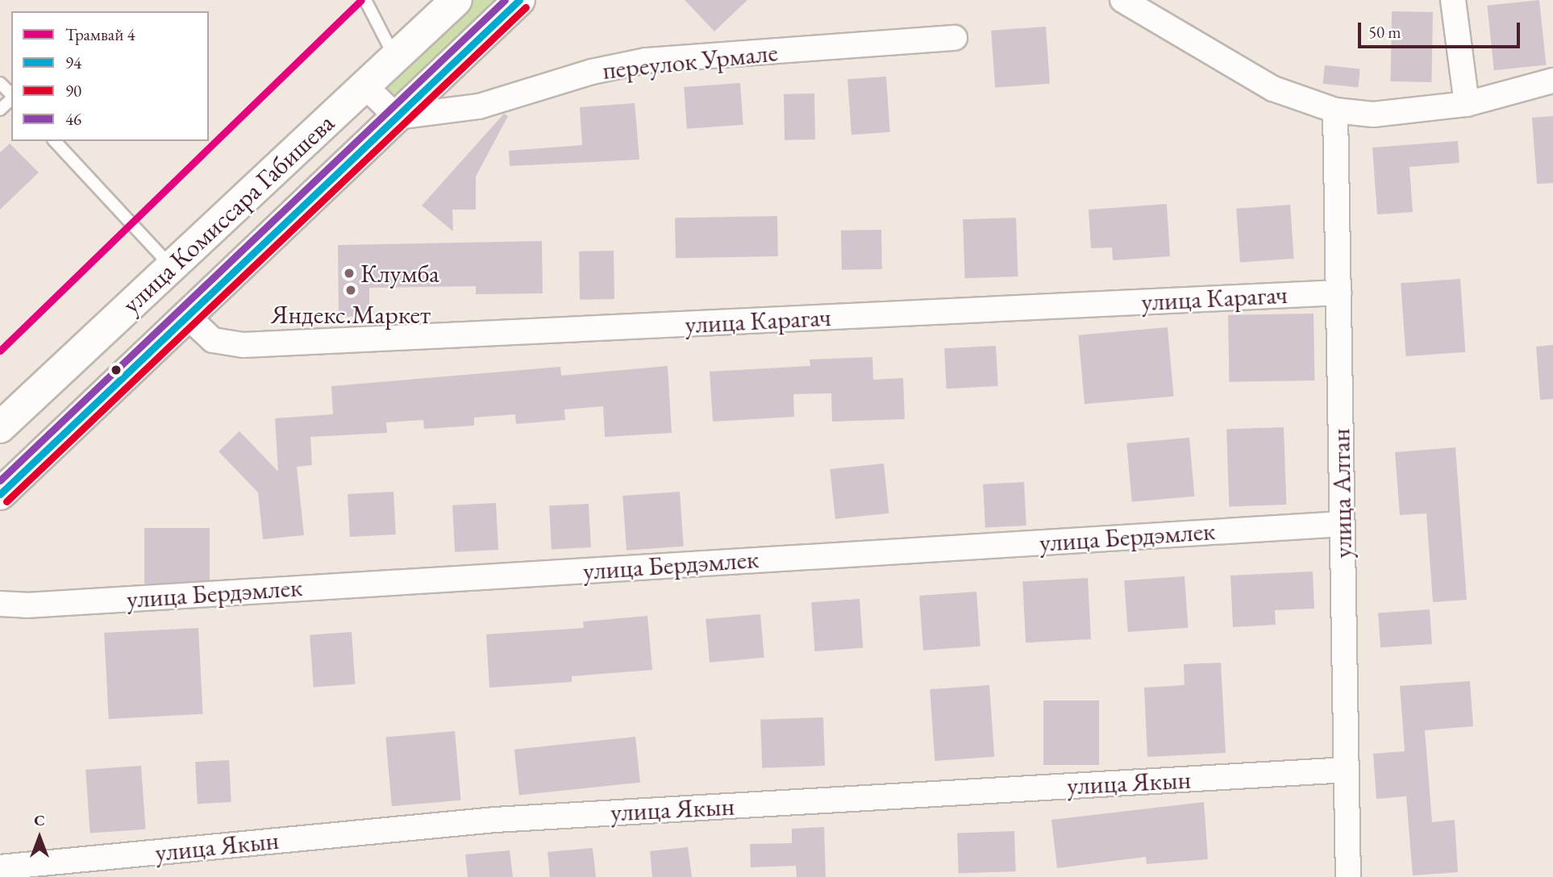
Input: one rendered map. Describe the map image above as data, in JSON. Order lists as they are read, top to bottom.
{
  "streets": {
    "street": [
      "переулок Урмале",
      "улица Комиссара Габишева",
      "улица Карагач",
      "улица Алтан",
      "улица Бердэмлек",
      "улица Якын"
    ]
  },
  "crossings": [
    ["переулок Урмале", "улица Комиссара Габишева"],
    ["улица Комиссара Габишева", "улица Карагач"],
    ["улица Карагач", "улица Алтан"],
    ["улица Алтан", "улица Бердэмлек"],
    ["улица Алтан", "улица Якын"]
  ],
  "places": ["Клумба", "Яндекс.Маркет"],
  "lines": [
    "tram line 4",
    "transit line 94",
    "transit line 46",
    "transit line 90"
  ],
  "legend": [
    "Трамвай 4",
    "94",
    "90",
    "46"
  ],
  "scale_bar": "50 m",
  "north": "top"
}
